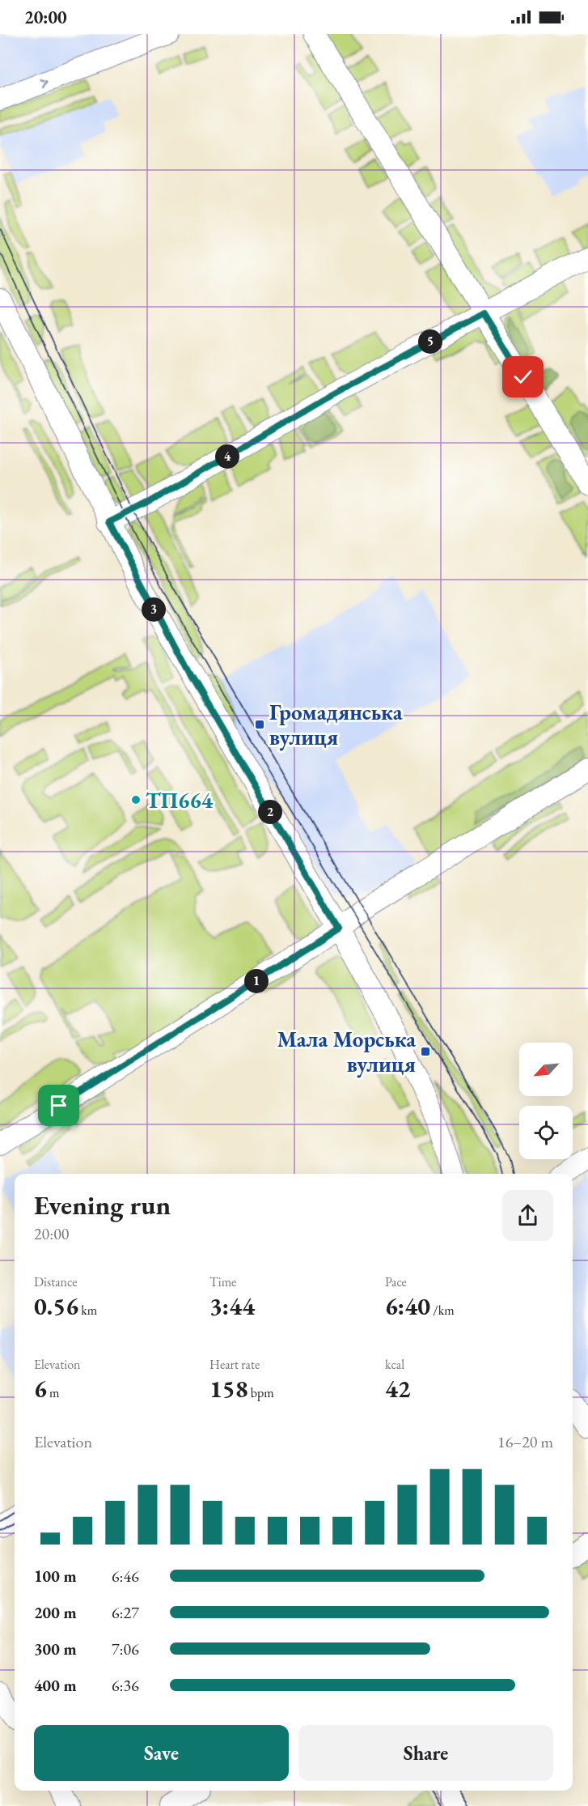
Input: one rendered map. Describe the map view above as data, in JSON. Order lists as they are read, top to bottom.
{
  "places": {
    "transit": ["Громадянська вулиця", "Мала Морська вулиця"],
    "other": ["ТП664"]
  },
  "north": "bottom left",
  "page": {
    "status": "20:00",
    "pins": [
      "5",
      "4",
      "3",
      "2",
      "1"
    ],
    "heading": ["Evening run", "20:00"],
    "stats": [
      ["Distance", "0.56 km"],
      ["Time", "3:44"],
      ["Pace", "6:40 /km"],
      ["Elevation", "6 m"],
      ["Heart rate", "158 bpm"],
      ["kcal", "42"]
    ],
    "chart": ["Elevation", "16–20 m"],
    "list": [
      {
        "name": "100 m",
        "note": "6:46"
      },
      {
        "name": "200 m",
        "note": "6:27"
      },
      {
        "name": "300 m",
        "note": "7:06"
      },
      {
        "name": "400 m",
        "note": "6:36"
      }
    ],
    "buttons": ["Save", "Share"]
  }
}
